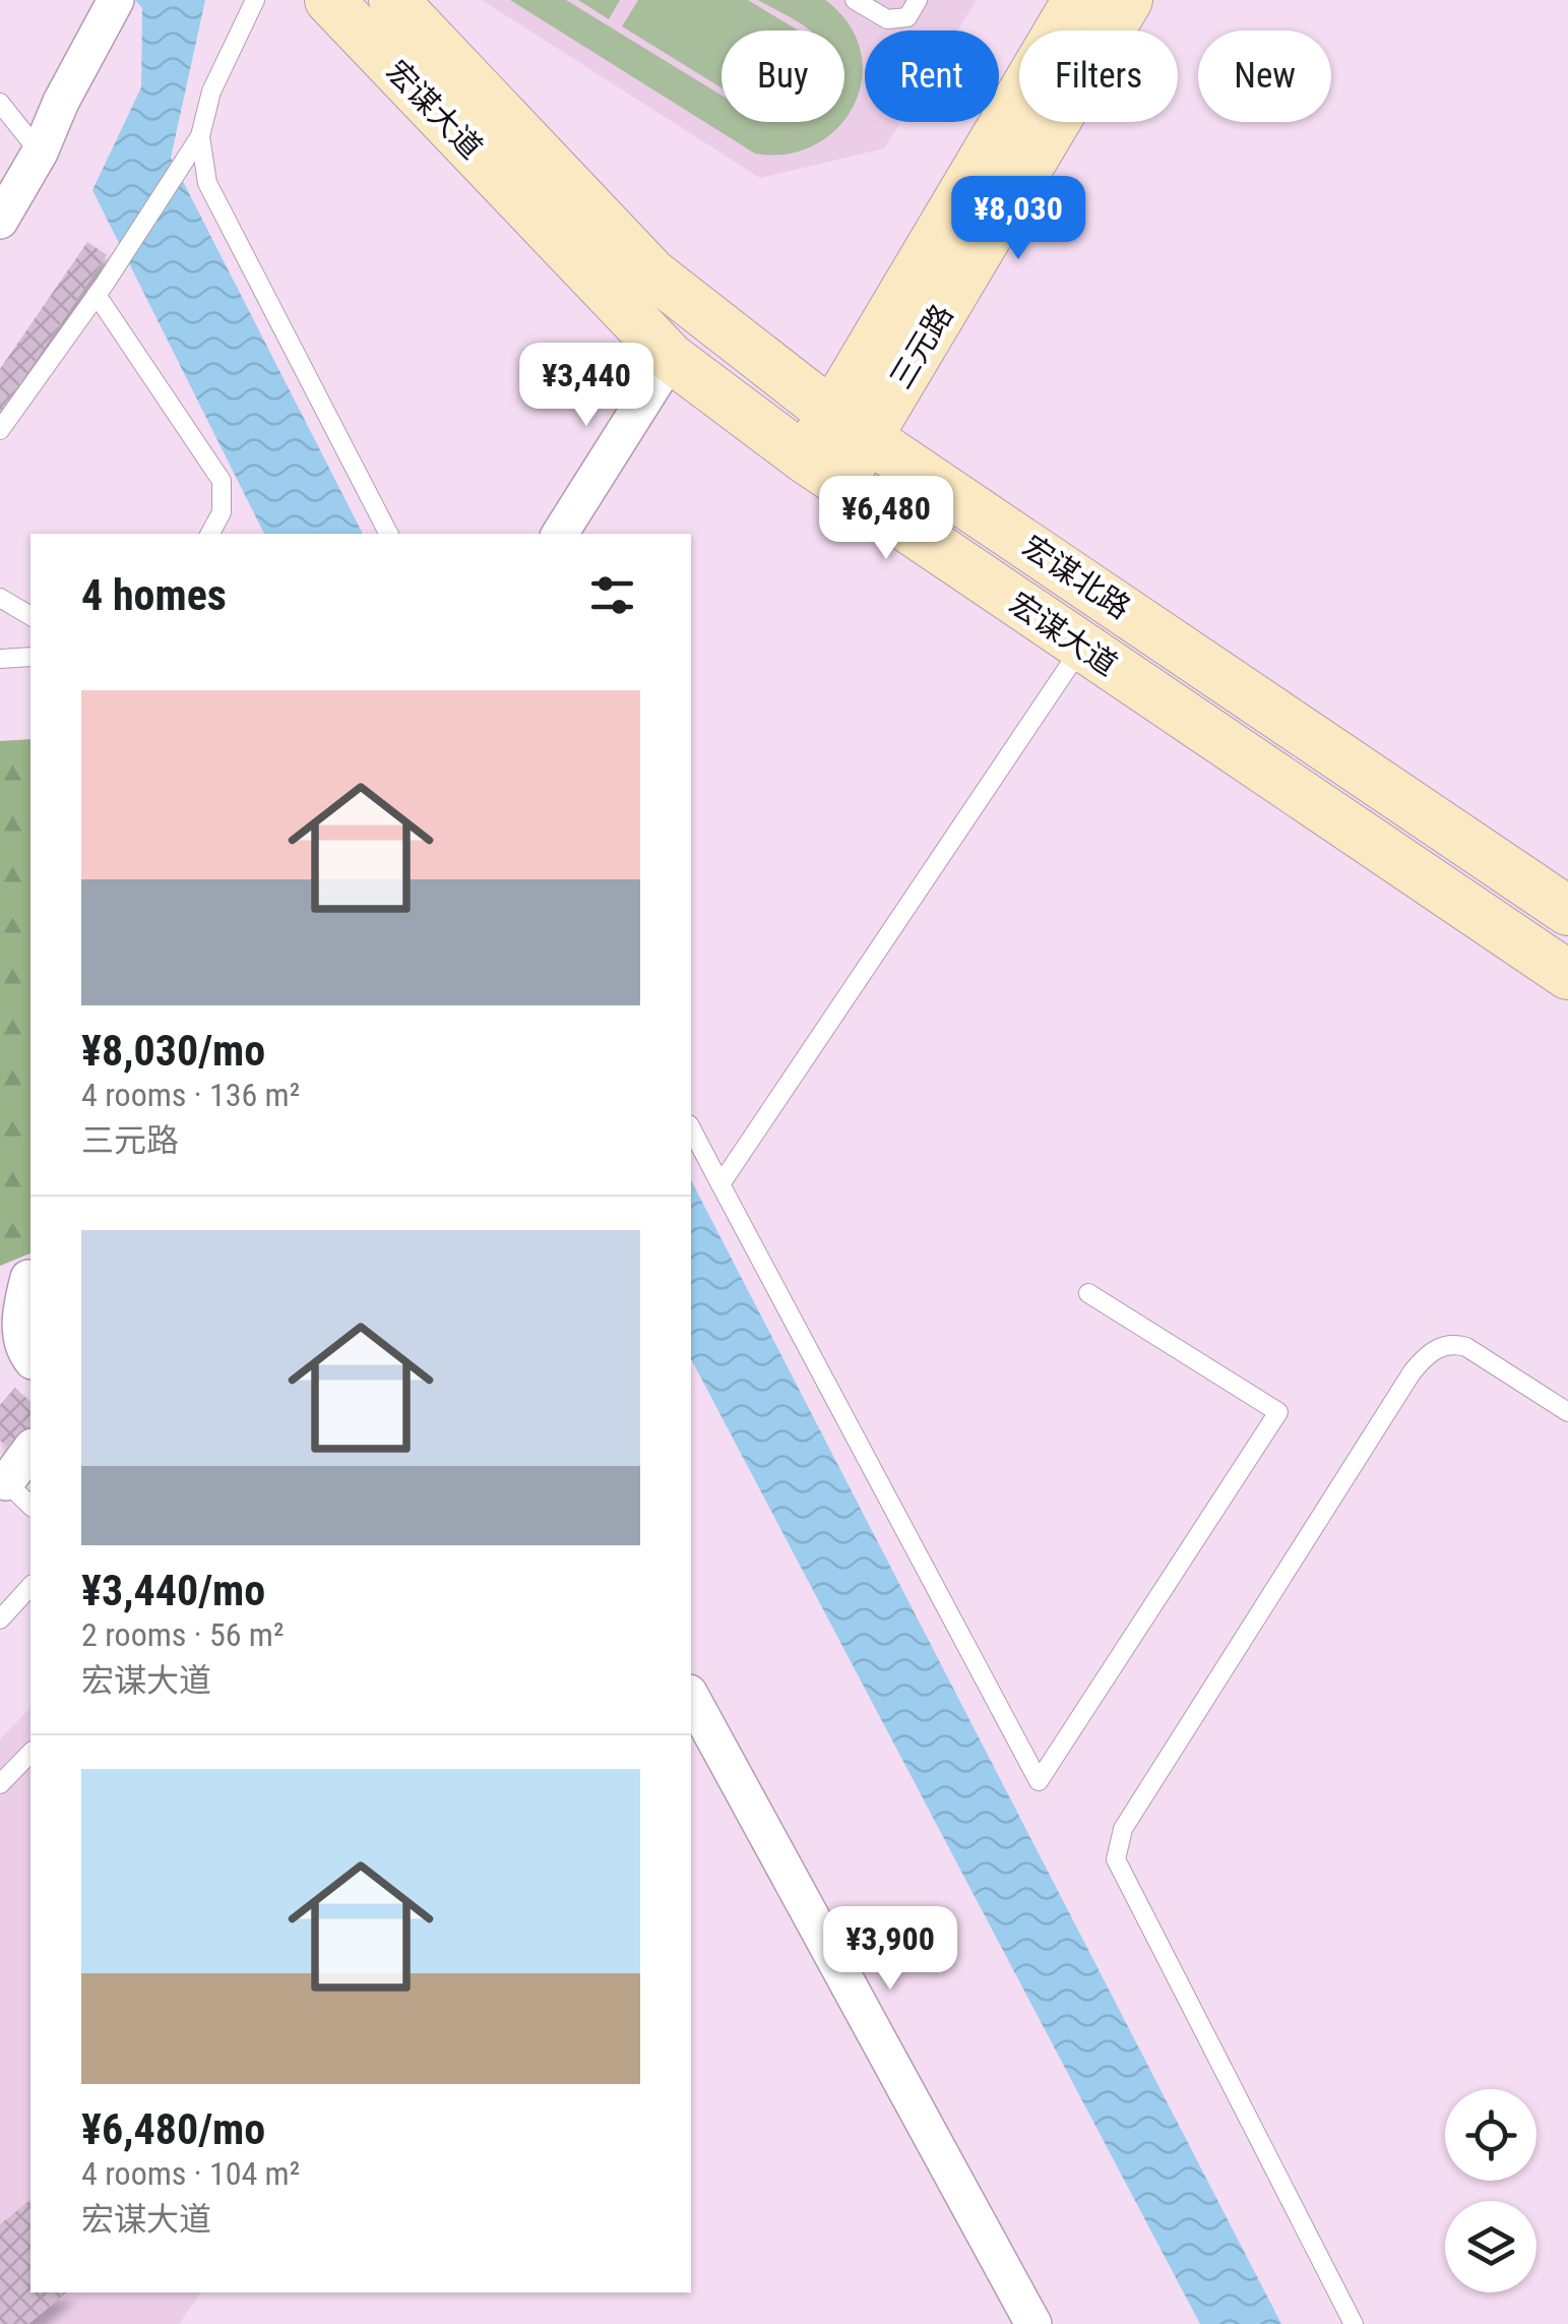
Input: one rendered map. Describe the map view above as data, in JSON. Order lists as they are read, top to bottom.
{
  "streets": {
    "main road": ["宏谋大道", "三元路", "宏谋北路"]
  },
  "crossings": [
    ["宏谋大道", "三元路"],
    ["三元路", "宏谋北路"]
  ],
  "page": {
    "chip": [
      "Buy",
      "Rent",
      "Filters",
      "New"
    ],
    "price": [
      "¥8,030",
      "¥3,440",
      "¥6,480",
      "¥3,900"
    ],
    "heading": "4 homes",
    "list": [
      {
        "name": "¥8,030/mo",
        "note": "4 rooms · 136 m² · 三元路"
      },
      {
        "name": "¥3,440/mo",
        "note": "2 rooms · 56 m² · 宏谋大道"
      },
      {
        "name": "¥6,480/mo",
        "note": "4 rooms · 104 m² · 宏谋大道"
      }
    ]
  }
}
